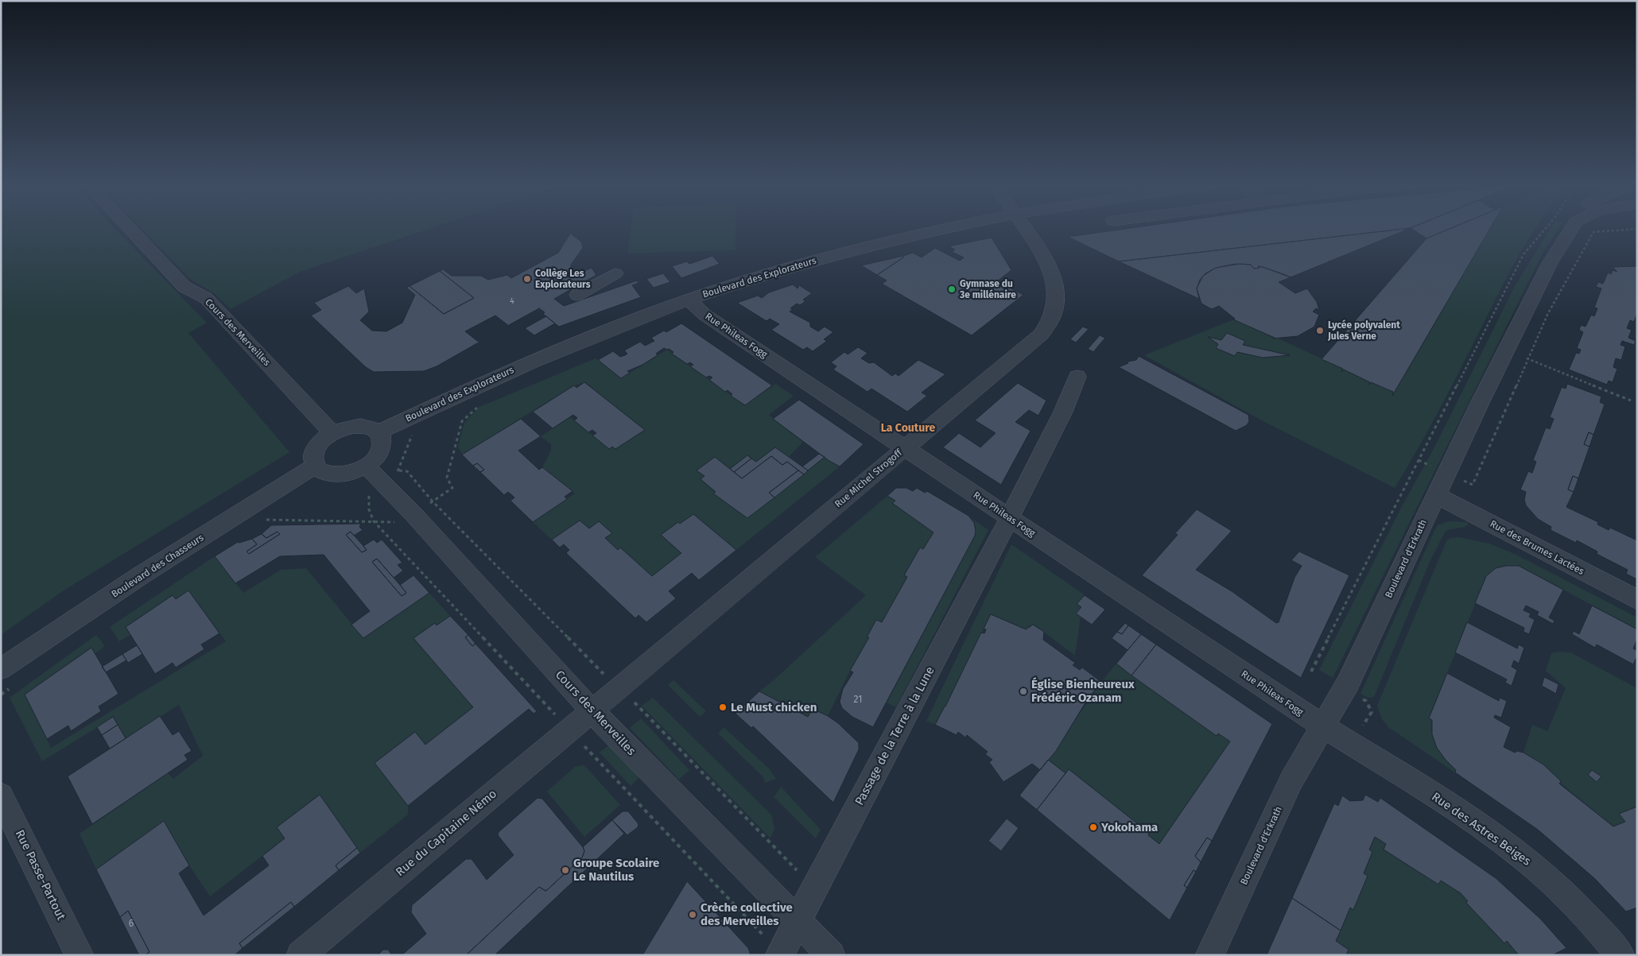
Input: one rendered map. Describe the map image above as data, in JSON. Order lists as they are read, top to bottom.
{
  "streets": {
    "street": [
      "Boulevard des Explorateurs",
      "Cours des Merveilles",
      "Rue Phileas Fogg",
      "Rue Michel Strogoff",
      "Rue des Brumes Lactées",
      "Boulevard d'Erkrath",
      "Boulevard des Chasseurs",
      "Passage de la Terre à la Lune",
      "Rue des Astres Beiges",
      "Rue du Capitaine Némo",
      "Rue Passe-Partout"
    ]
  },
  "crossings": [
    ["Boulevard des Explorateurs", "Cours des Merveilles"],
    ["Boulevard des Explorateurs", "Rue Phileas Fogg"],
    ["Boulevard des Explorateurs", "Boulevard des Chasseurs"],
    ["Cours des Merveilles", "Rue Michel Strogoff"],
    ["Cours des Merveilles", "Boulevard des Chasseurs"],
    ["Cours des Merveilles", "Passage de la Terre à la Lune"],
    ["Cours des Merveilles", "Rue du Capitaine Némo"],
    ["Rue Phileas Fogg", "Rue Michel Strogoff"],
    ["Rue Phileas Fogg", "Boulevard d'Erkrath"],
    ["Rue Phileas Fogg", "Passage de la Terre à la Lune"],
    ["Rue Phileas Fogg", "Rue des Astres Beiges"],
    ["Rue Michel Strogoff", "Rue du Capitaine Némo"],
    ["Rue des Brumes Lactées", "Boulevard d'Erkrath"],
    ["Boulevard d'Erkrath", "Rue des Astres Beiges"]
  ],
  "districts": ["La Couture"],
  "places": [
    "Collège Les Explorateurs",
    "Gymnase du 3e millénaire",
    "Lycée polyvalent Jules Verne",
    "Église Bienheureux Frédéric Ozanam",
    "Le Must chicken",
    "Yokohama",
    "Groupe Scolaire Le Nautilus",
    "Crèche collective des Merveilles"
  ],
  "house_numbers": ["4", "21", "6"]
}
